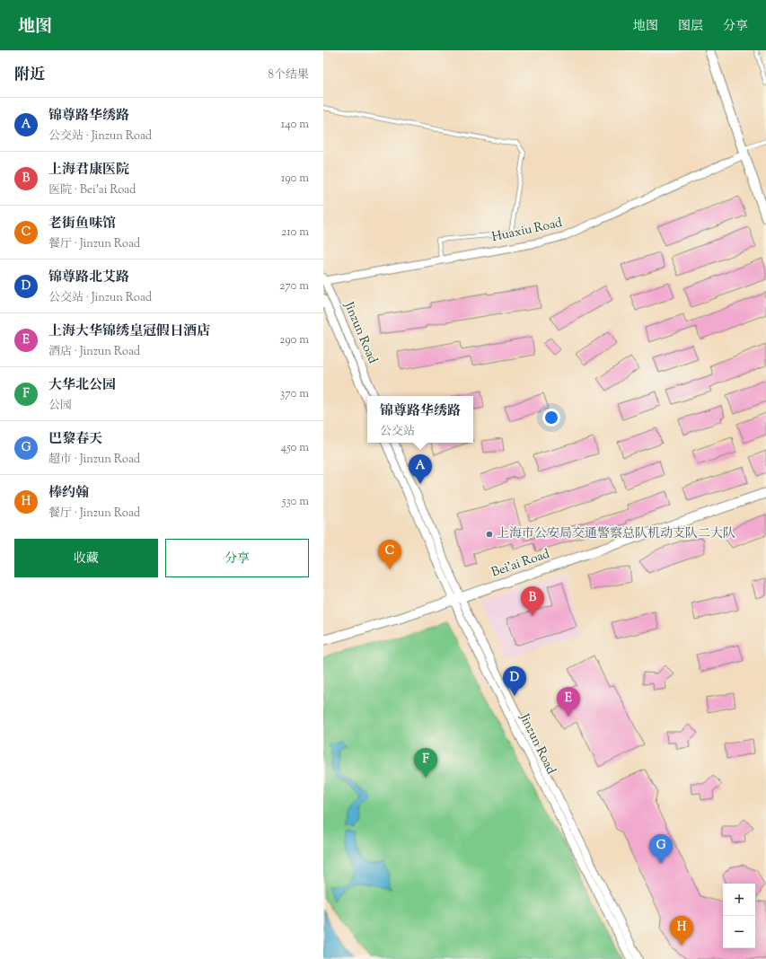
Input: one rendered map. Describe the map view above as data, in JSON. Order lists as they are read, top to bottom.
{
  "streets": {
    "street": ["Huaxiu Road", "Jinzun Road", "Bei'ai Road"]
  },
  "crossings": [
    ["Huaxiu Road", "Jinzun Road"],
    ["Jinzun Road", "Bei'ai Road"]
  ],
  "places": ["上海市公安局交通警察总队机动支队二大队"],
  "page": {
    "header": "地图",
    "nav": ["地图", "图层", "分享"],
    "heading": ["附近", "8个结果"],
    "list": [
      {
        "mark": "A",
        "name": "锦尊路华绣路",
        "note": "公交站 · Jinzun Road",
        "value": "140 m"
      },
      {
        "mark": "B",
        "name": "上海君康医院",
        "note": "医院 · Bei'ai Road",
        "value": "190 m"
      },
      {
        "mark": "C",
        "name": "老街鱼味馆",
        "note": "餐厅 · Jinzun Road",
        "value": "210 m"
      },
      {
        "mark": "D",
        "name": "锦尊路北艾路",
        "note": "公交站 · Jinzun Road",
        "value": "270 m"
      },
      {
        "mark": "E",
        "name": "上海大华锦绣皇冠假日酒店",
        "note": "酒店 · Jinzun Road",
        "value": "290 m"
      },
      {
        "mark": "F",
        "name": "大华北公园",
        "note": "公园",
        "value": "370 m"
      },
      {
        "mark": "G",
        "name": "巴黎春天",
        "note": "超市 · Jinzun Road",
        "value": "450 m"
      },
      {
        "mark": "H",
        "name": "棒约翰",
        "note": "餐厅 · Jinzun Road",
        "value": "530 m"
      }
    ],
    "popup": ["锦尊路华绣路", "公交站"],
    "pins": [
      "A",
      "C",
      "B",
      "D",
      "E",
      "F",
      "G",
      "H"
    ],
    "buttons": ["收藏", "分享"],
    "map_buttons": ["+", "−"]
  }
}
